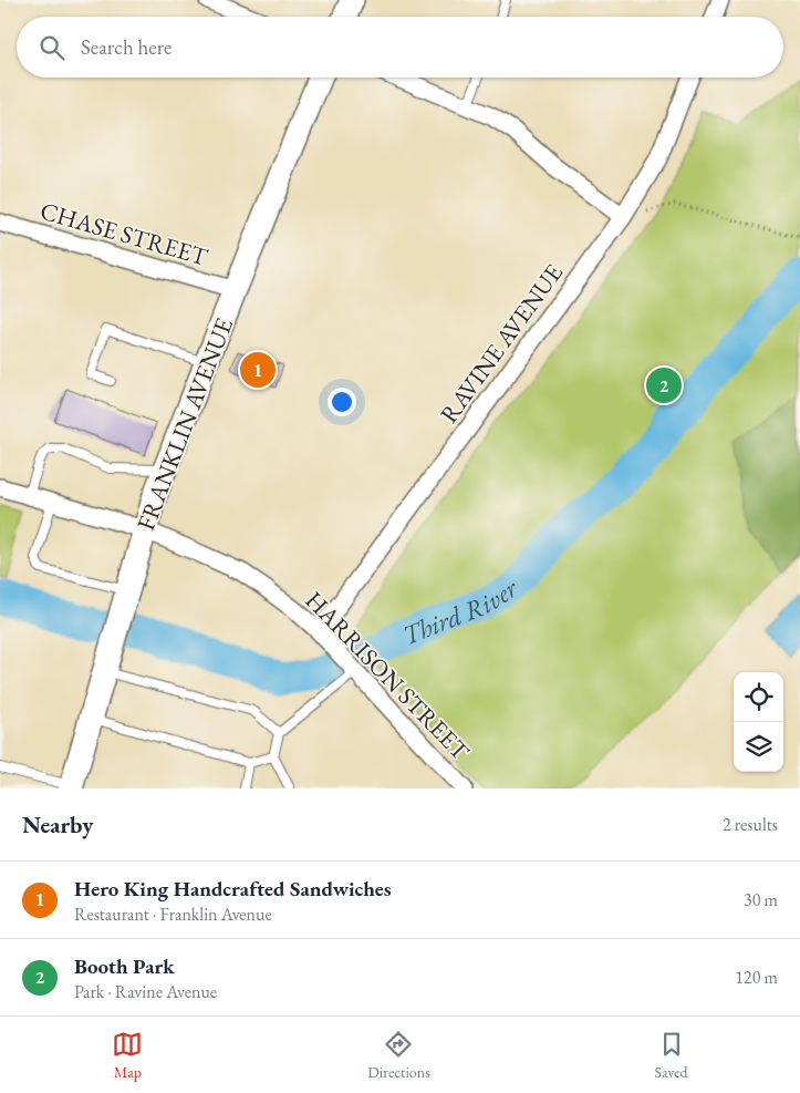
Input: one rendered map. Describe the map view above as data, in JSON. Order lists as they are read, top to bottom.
{
  "streets": {
    "main road": ["FRANKLIN AVENUE"],
    "street": ["CHASE STREET", "RAVINE AVENUE", "HARRISON STREET"]
  },
  "crossings": [
    ["CHASE STREET", "FRANKLIN AVENUE"],
    ["RAVINE AVENUE", "HARRISON STREET"],
    ["FRANKLIN AVENUE", "HARRISON STREET"]
  ],
  "water": ["Third River"],
  "page": {
    "search": "Search here",
    "pins": ["1", "2"],
    "heading": ["Nearby", "2 results"],
    "list": [
      {
        "mark": "1",
        "name": "Hero King Handcrafted Sandwiches",
        "note": "Restaurant · Franklin Avenue",
        "value": "30 m"
      },
      {
        "mark": "2",
        "name": "Booth Park",
        "note": "Park · Ravine Avenue",
        "value": "120 m"
      }
    ],
    "nav": ["Map", "Directions", "Saved"]
  }
}
